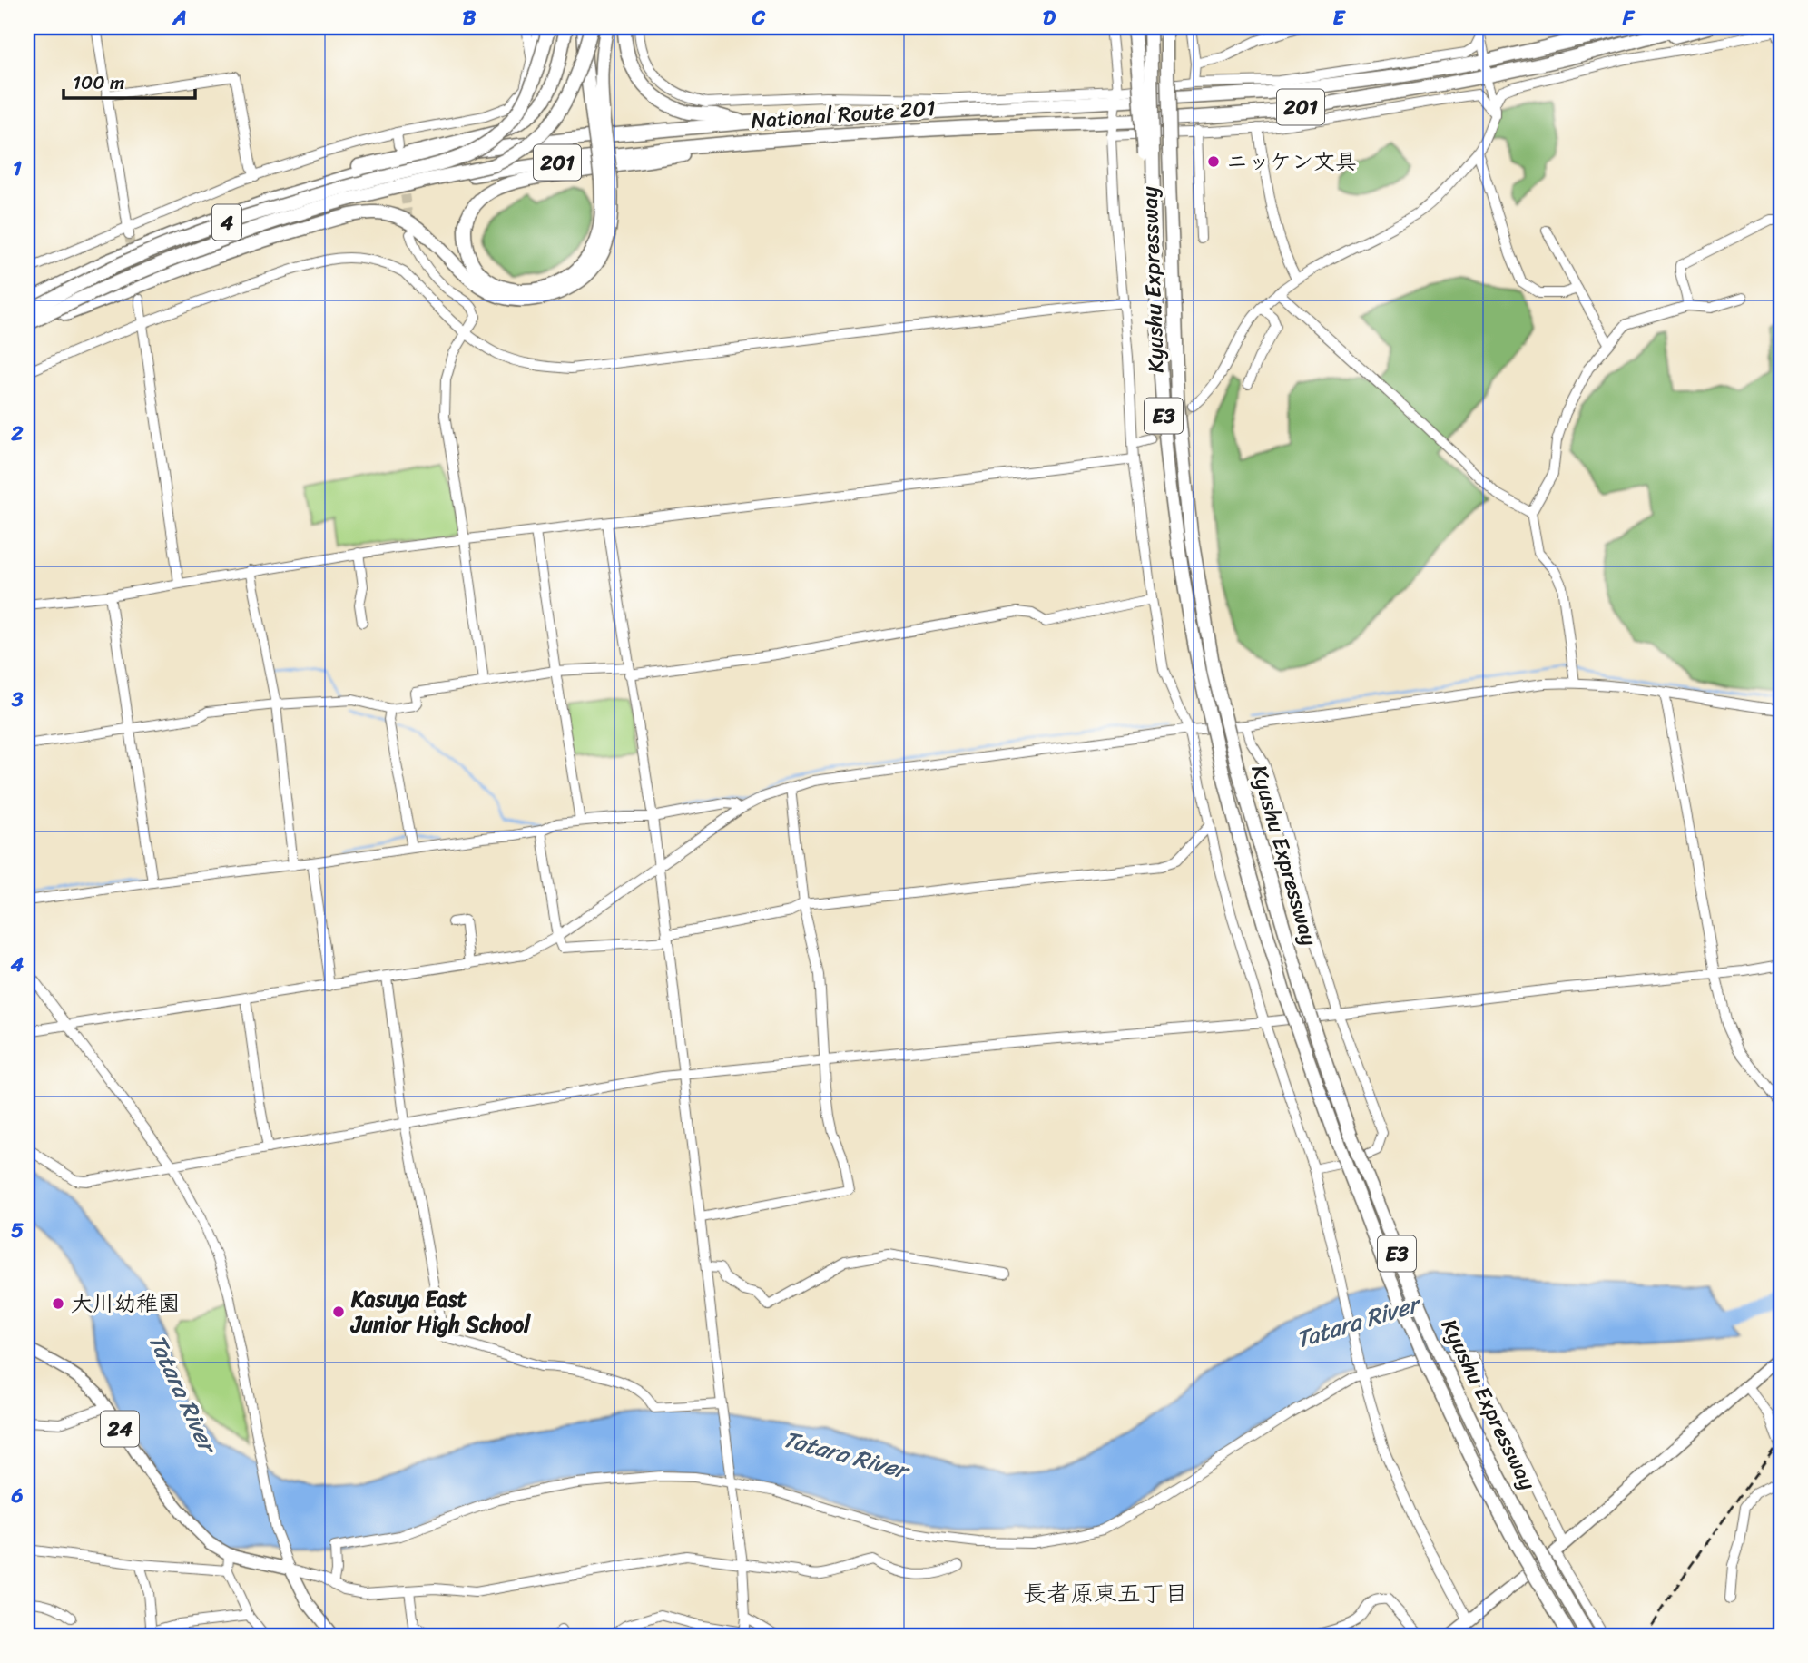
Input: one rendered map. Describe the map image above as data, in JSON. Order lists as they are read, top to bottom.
{
  "streets": {
    "highway": [
      "201",
      "National Route 201",
      "4",
      "Kyushu Expressway",
      "E3"
    ],
    "main road": ["24"]
  },
  "crossings": [
    ["201", "National Route 201"]
  ],
  "districts": ["長者原東五丁目"],
  "water": ["Tatara River"],
  "places": ["ニッケン文具", "大川幼稚園", "Kasuya East Junior High School"],
  "scale_bar": "100 m",
  "grid": {
    "columns": [
      "A",
      "B",
      "C",
      "D",
      "E",
      "F"
    ],
    "rows": [
      "1",
      "2",
      "3",
      "4",
      "5",
      "6"
    ]
  }
}
